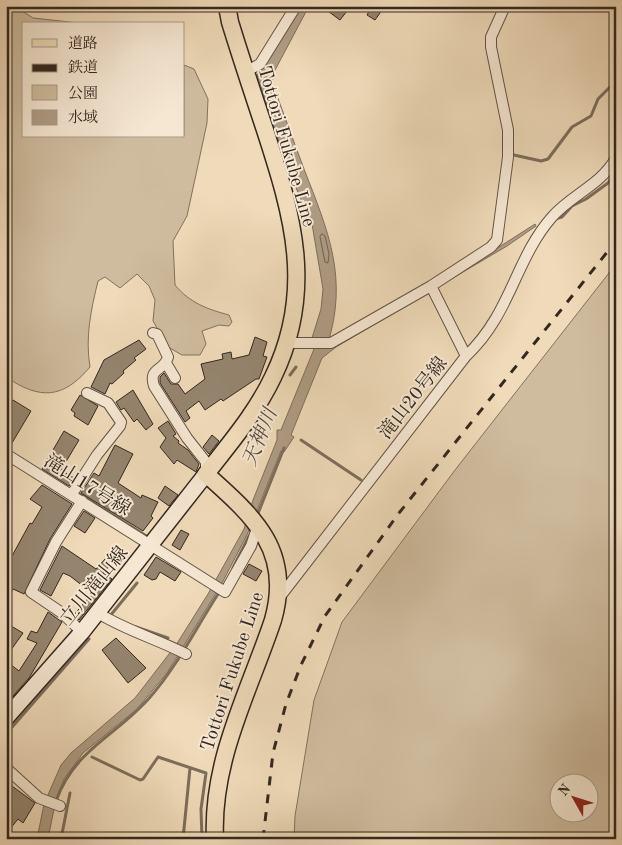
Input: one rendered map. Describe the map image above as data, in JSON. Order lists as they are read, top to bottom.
{
  "streets": {
    "main road": ["Tottori Fukube Line"],
    "street": ["滝山20号線", "滝山17号線", "立川滝山線"]
  },
  "crossings": [
    ["Tottori Fukube Line", "滝山20号線"],
    ["Tottori Fukube Line", "滝山17号線"],
    ["Tottori Fukube Line", "立川滝山線"],
    ["滝山17号線", "立川滝山線"]
  ],
  "water": ["天神川"],
  "legend": [
    "道路",
    "鉄道",
    "公園",
    "水域"
  ],
  "north": "top left"
}
